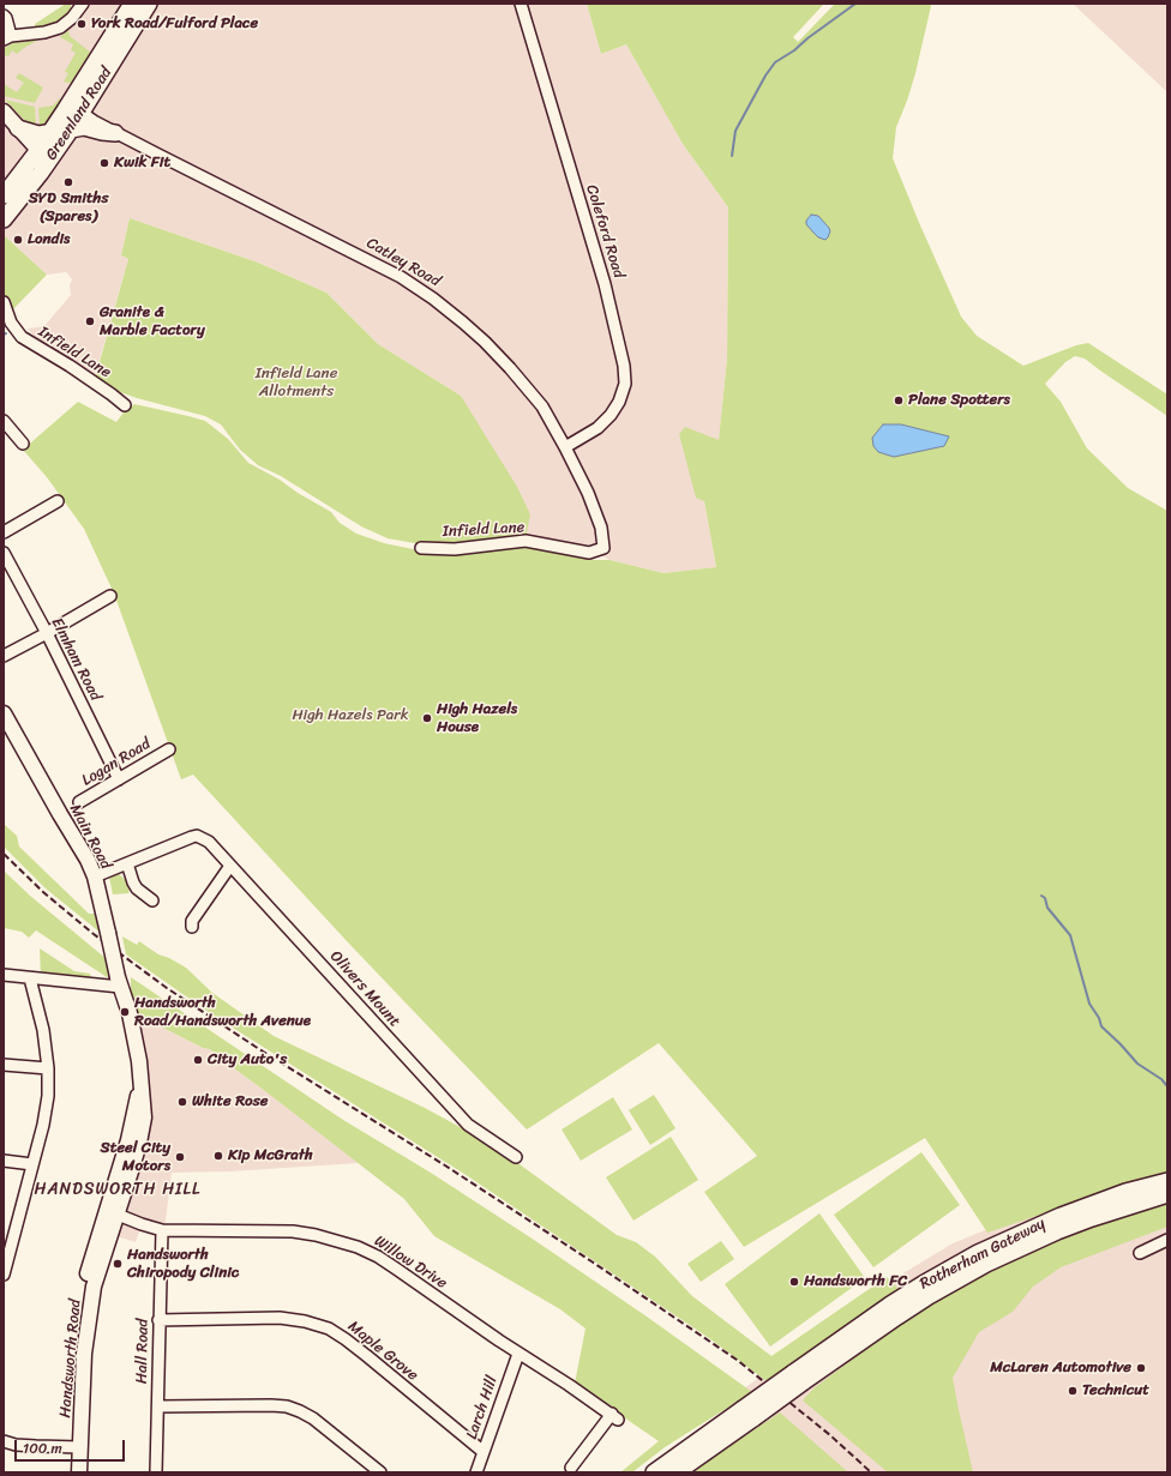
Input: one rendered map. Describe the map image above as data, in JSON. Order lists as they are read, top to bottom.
{
  "streets": {
    "highway": ["Greenland Road", "Rotherham Gateway"],
    "main road": ["Main Road", "Handsworth Road"],
    "street": [
      "Coleford Road",
      "Catley Road",
      "Infield Lane",
      "Elmham Road",
      "Logan Road",
      "Olivers Mount",
      "Willow Drive",
      "Hall Road",
      "Maple Grove",
      "Larch Hill"
    ]
  },
  "crossings": [
    ["Greenland Road", "Catley Road"],
    ["Coleford Road", "Catley Road"],
    ["Catley Road", "Infield Lane"],
    ["Elmham Road", "Logan Road"],
    ["Main Road", "Handsworth Road"],
    ["Willow Drive", "Hall Road"],
    ["Willow Drive", "Handsworth Road"],
    ["Willow Drive", "Larch Hill"],
    ["Hall Road", "Maple Grove"],
    ["Maple Grove", "Larch Hill"]
  ],
  "districts": ["HANDSWORTH HILL"],
  "parks": ["Infield Lane Allotments", "High Hazels Park"],
  "places": [
    "York Road/Fulford Place",
    "Kwik Fit",
    "SYD Smiths (Spares)",
    "Londis",
    "Granite & Marble Factory",
    "Plane Spotters",
    "High Hazels House",
    "Handsworth Road/Handsworth Avenue",
    "City Auto's",
    "White Rose",
    "Kip McGrath",
    "Steel City Motors",
    "Handsworth Chiropody Clinic",
    "Handsworth FC",
    "McLaren Automotive",
    "Technicut"
  ],
  "scale_bar": "100 m"
}
